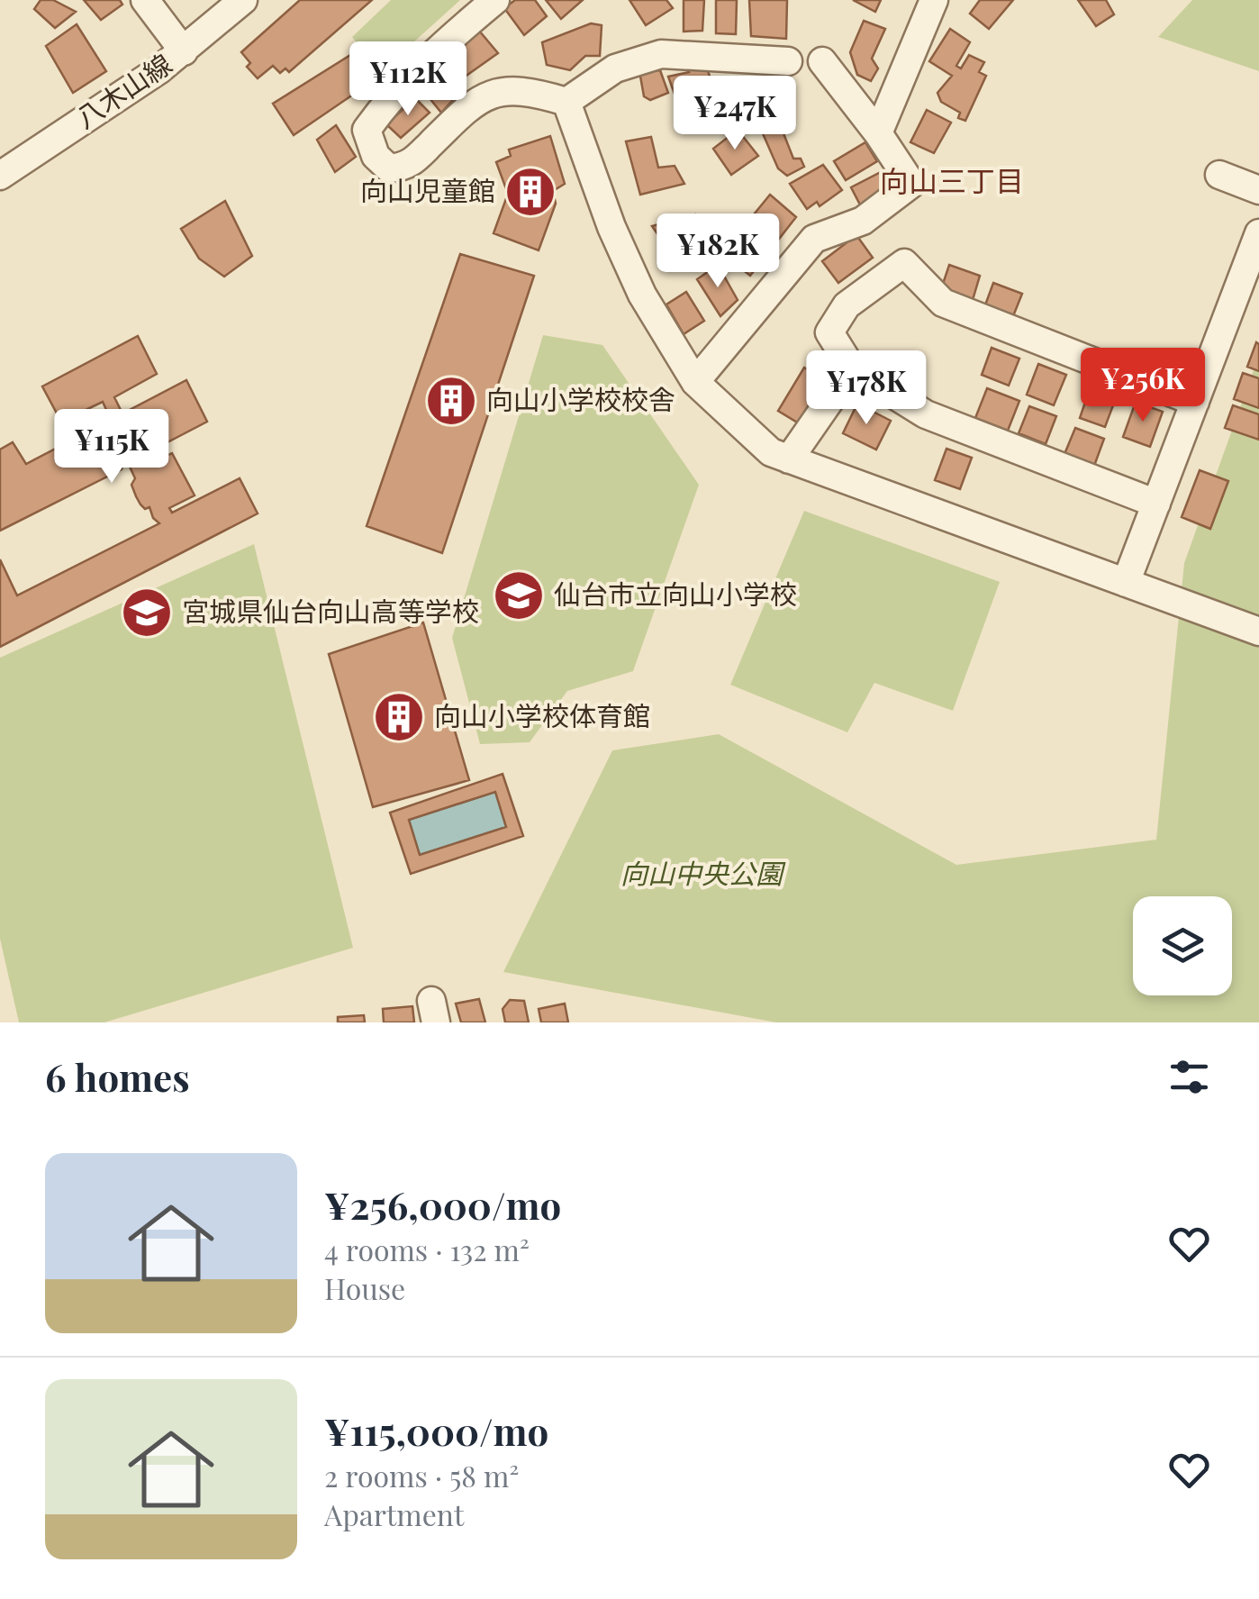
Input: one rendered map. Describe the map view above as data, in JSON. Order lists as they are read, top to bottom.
{
  "streets": {
    "street": ["八木山線"]
  },
  "districts": ["向山三丁目"],
  "parks": ["向山中央公園"],
  "places": {
    "building": ["向山児童館", "向山小学校校舎", "向山小学校体育館"],
    "school or university": ["仙台市立向山小学校", "宮城県仙台向山高等学校"]
  },
  "page": {
    "price": [
      "¥112K",
      "¥247K",
      "¥182K",
      "¥256K",
      "¥178K",
      "¥115K"
    ],
    "heading": "6 homes",
    "list": [
      {
        "name": "¥256,000/mo",
        "note": "4 rooms · 132 m² · House"
      },
      {
        "name": "¥115,000/mo",
        "note": "2 rooms · 58 m² · Apartment"
      }
    ]
  }
}
